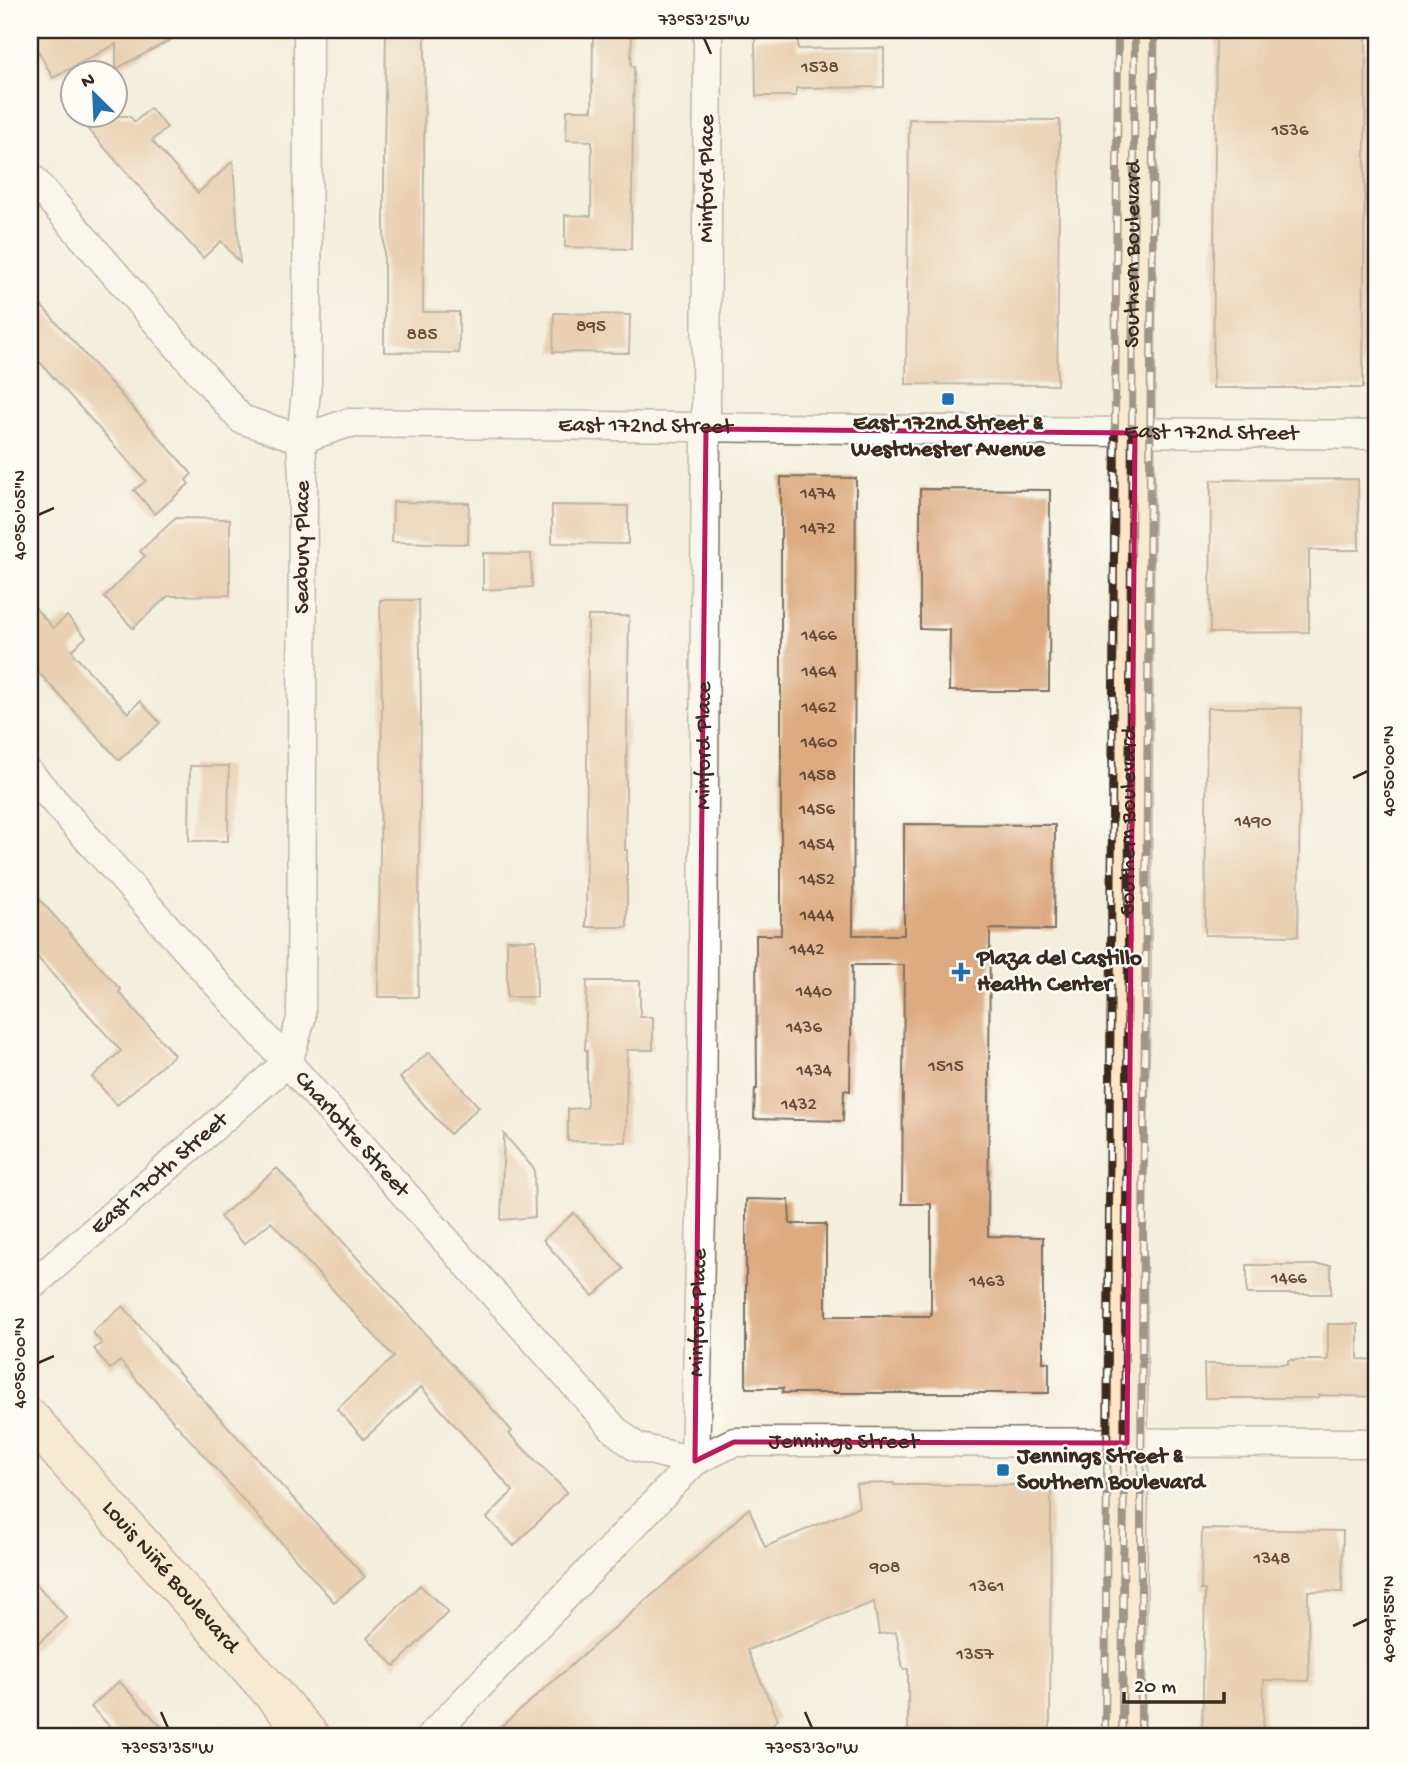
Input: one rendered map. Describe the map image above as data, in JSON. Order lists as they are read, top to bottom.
{
  "streets": {
    "main road": ["Southern Boulevard", "Louis Niñé Boulevard"],
    "street": [
      "Minford Place",
      "East 172nd Street",
      "Seabury Place",
      "Charlotte Street",
      "East 170th Street",
      "Jennings Street"
    ]
  },
  "crossings": [
    ["Minford Place", "East 172nd Street"],
    ["Minford Place", "Charlotte Street"],
    ["Minford Place", "Jennings Street"],
    ["Southern Boulevard", "East 172nd Street"],
    ["Southern Boulevard", "Jennings Street"],
    ["East 172nd Street", "Seabury Place"],
    ["Seabury Place", "Charlotte Street"],
    ["Seabury Place", "East 170th Street"],
    ["Charlotte Street", "East 170th Street"],
    ["Charlotte Street", "Jennings Street"]
  ],
  "places": {
    "transit": ["East 172nd Street & Westchester Avenue", "Jennings Street & Southern Boulevard"],
    "health": ["Plaza del Castillo Health Center"]
  },
  "house_numbers": [
    "1538",
    "1536",
    "895",
    "885",
    "1474",
    "1472",
    "1466",
    "1464",
    "1462",
    "1460",
    "1458",
    "1456",
    "1490",
    "1454",
    "1452",
    "1444",
    "1442",
    "1440",
    "1436",
    "1515",
    "1434",
    "1432",
    "1466",
    "1463",
    "1348",
    "908",
    "1361",
    "1357"
  ],
  "scale_bar": "20 m",
  "north": "top left",
  "coordinates": [
    "73°53'25\"W",
    "40°50'05\"N",
    "40°50'00\"N",
    "40°49'55\"N",
    "73°53'35\"W",
    "73°53'30\"W"
  ]
}
